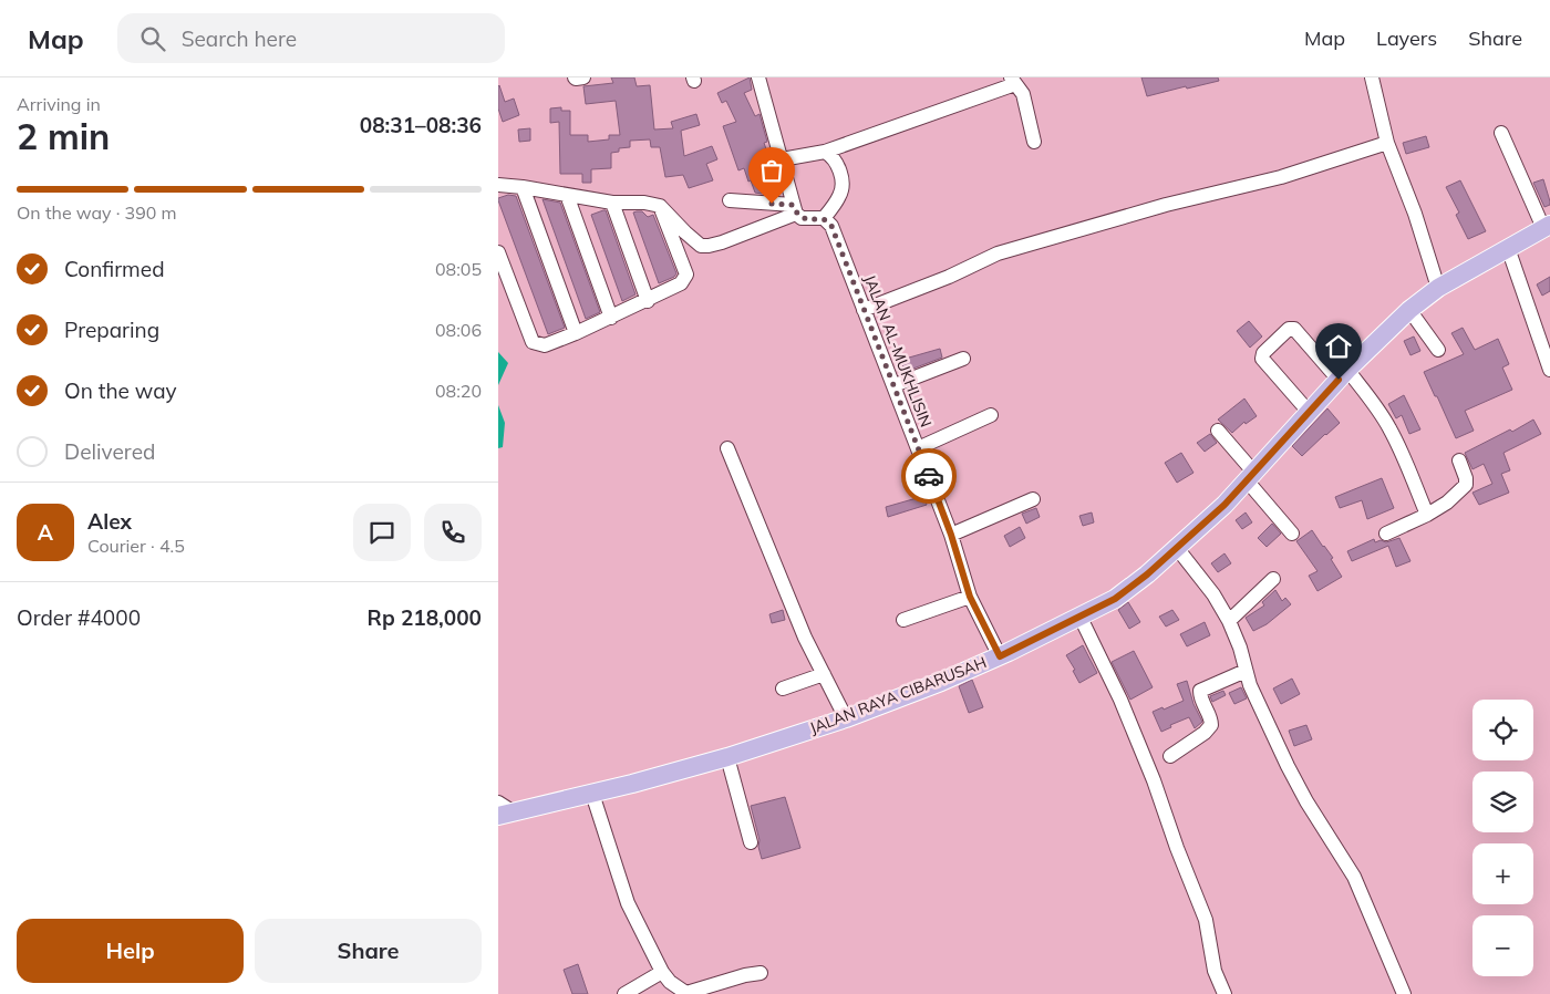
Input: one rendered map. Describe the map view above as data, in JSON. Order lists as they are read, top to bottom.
{
  "streets": {
    "main road": ["JALAN RAYA CIBARUSAH"],
    "street": ["JALAN AL-MUKHLISIN"]
  },
  "crossings": [
    ["JALAN AL-MUKHLISIN", "JALAN RAYA CIBARUSAH"]
  ],
  "page": {
    "header": "Map",
    "search": "Search here",
    "nav": ["Map", "Layers", "Share"],
    "heading": ["2 min", "Arriving in", "08:31–08:36"],
    "panel": [
      "Alex",
      "Courier · 4.5",
      "Order #4000",
      "Rp 218,000"
    ],
    "bar": "On the way · 390 m",
    "list": [
      ["Confirmed", "08:05"],
      ["Preparing", "08:06"],
      ["On the way", "08:20"],
      "Delivered"
    ],
    "round": "A",
    "map_buttons": ["+", "−"],
    "buttons": ["Help", "Share"]
  }
}
